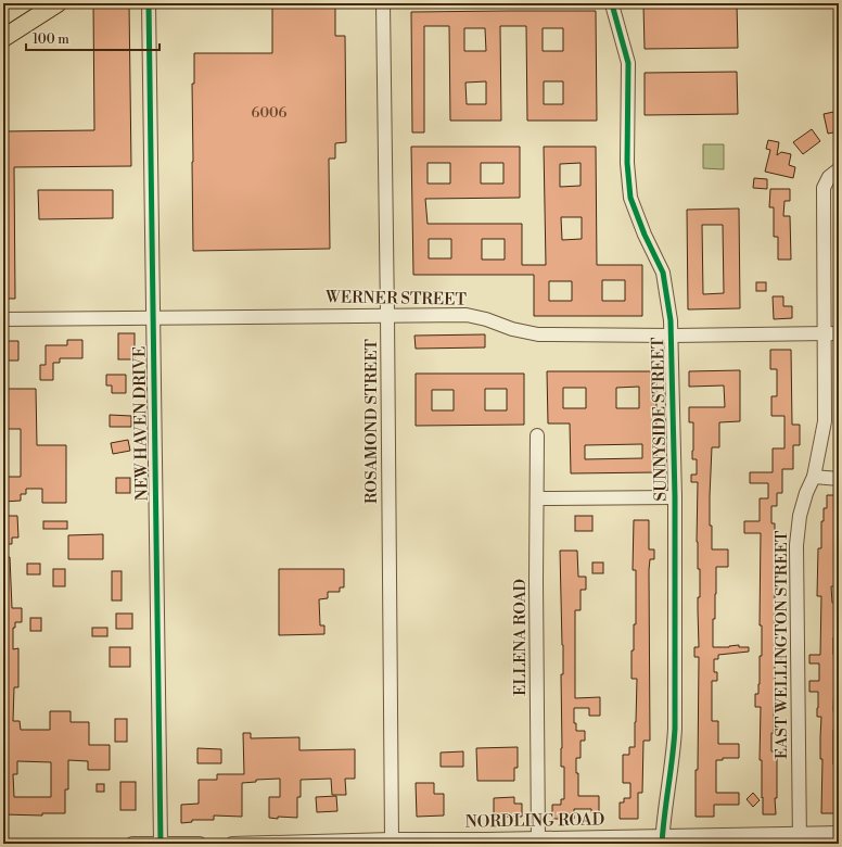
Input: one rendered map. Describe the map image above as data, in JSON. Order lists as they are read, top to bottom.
{
  "streets": {
    "street": [
      "WERNER STREET",
      "SUNNYSIDE STREET",
      "ROSAMOND STREET",
      "NEW HAVEN DRIVE",
      "ELLENA ROAD",
      "EAST WELLINGTON STREET",
      "NORDLING ROAD"
    ]
  },
  "crossings": [
    ["WERNER STREET", "SUNNYSIDE STREET"],
    ["WERNER STREET", "ROSAMOND STREET"],
    ["WERNER STREET", "NEW HAVEN DRIVE"],
    ["WERNER STREET", "EAST WELLINGTON STREET"],
    ["SUNNYSIDE STREET", "NORDLING ROAD"],
    ["ROSAMOND STREET", "NORDLING ROAD"],
    ["ELLENA ROAD", "NORDLING ROAD"],
    ["EAST WELLINGTON STREET", "NORDLING ROAD"]
  ],
  "house_numbers": ["6006"],
  "scale_bar": "100 m"
}
